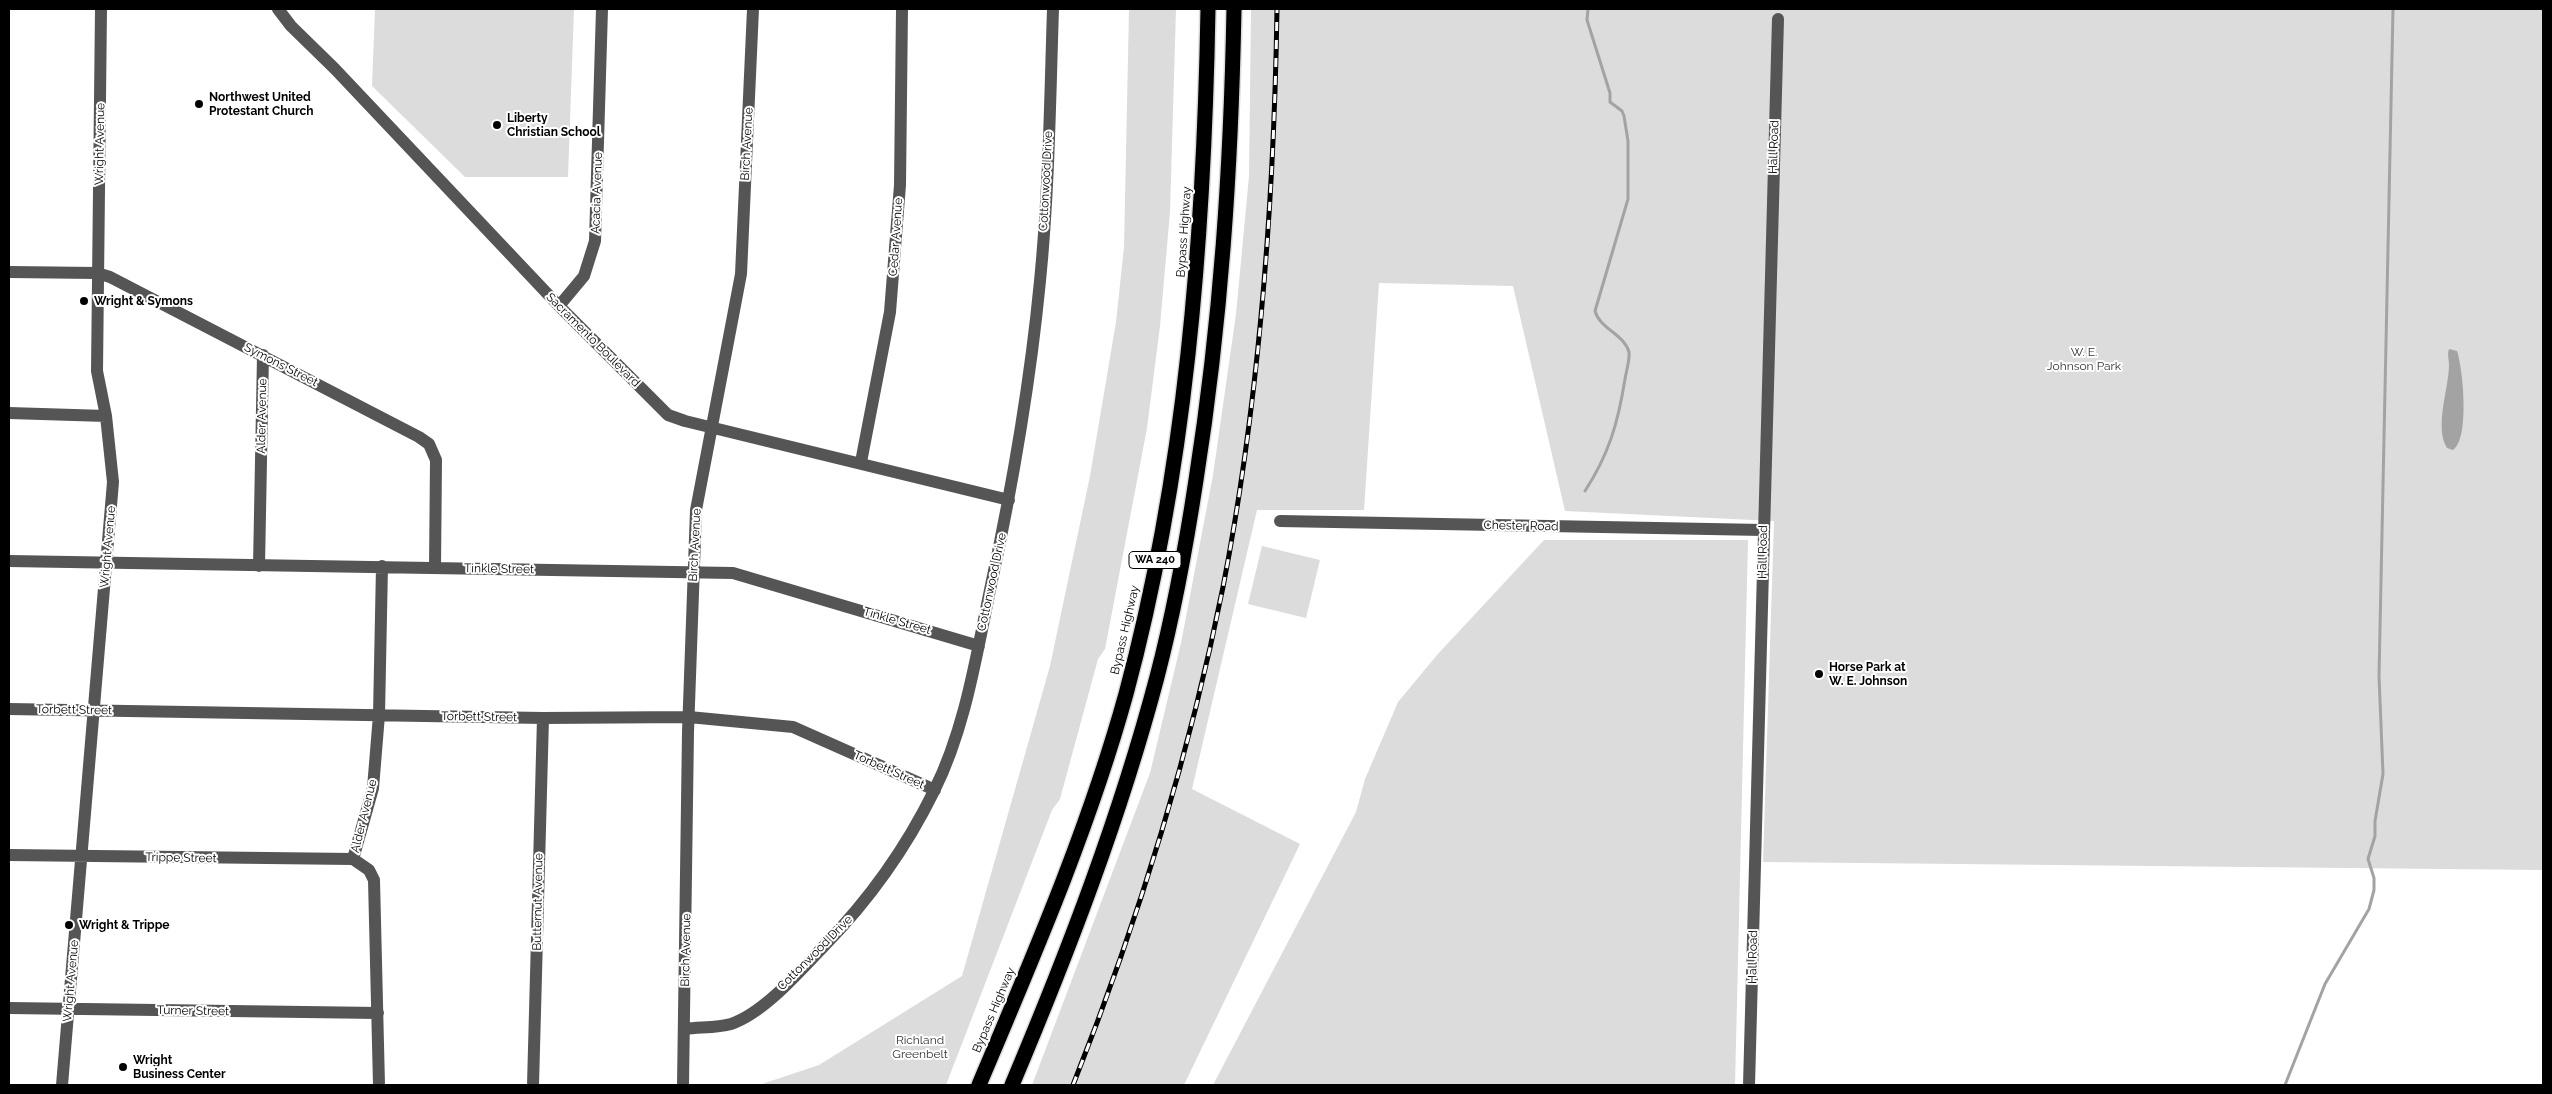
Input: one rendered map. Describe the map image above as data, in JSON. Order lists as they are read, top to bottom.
{
  "streets": {
    "highway": ["Bypass Highway", "WA 240"],
    "street": [
      "Wright Avenue",
      "Birch Avenue",
      "Hall Road",
      "Cottonwood Drive",
      "Acacia Avenue",
      "Cedar Avenue",
      "Sacramento Boulevard",
      "Symons Street",
      "Alder Avenue",
      "Chester Road",
      "Tinkle Street",
      "Torbett Street",
      "Trippe Street",
      "Butternut Avenue",
      "Turner Street"
    ]
  },
  "crossings": [
    ["Wright Avenue", "Symons Street"],
    ["Wright Avenue", "Tinkle Street"],
    ["Wright Avenue", "Torbett Street"],
    ["Wright Avenue", "Trippe Street"],
    ["Wright Avenue", "Turner Street"],
    ["Birch Avenue", "Cottonwood Drive"],
    ["Birch Avenue", "Sacramento Boulevard"],
    ["Birch Avenue", "Tinkle Street"],
    ["Birch Avenue", "Torbett Street"],
    ["Hall Road", "Chester Road"],
    ["Cottonwood Drive", "Sacramento Boulevard"],
    ["Cottonwood Drive", "Tinkle Street"],
    ["Cottonwood Drive", "Torbett Street"],
    ["Acacia Avenue", "Sacramento Boulevard"],
    ["Cedar Avenue", "Sacramento Boulevard"],
    ["Symons Street", "Alder Avenue"],
    ["Symons Street", "Tinkle Street"],
    ["Alder Avenue", "Tinkle Street"],
    ["Alder Avenue", "Torbett Street"],
    ["Alder Avenue", "Trippe Street"],
    ["Alder Avenue", "Turner Street"],
    ["Torbett Street", "Butternut Avenue"]
  ],
  "parks": ["W. E. Johnson Park", "Richland Greenbelt"],
  "places": [
    "Northwest United Protestant Church",
    "Liberty Christian School",
    "Wright & Symons",
    "Horse Park at W. E. Johnson",
    "Wright & Trippe",
    "Wright Business Center"
  ]
}
